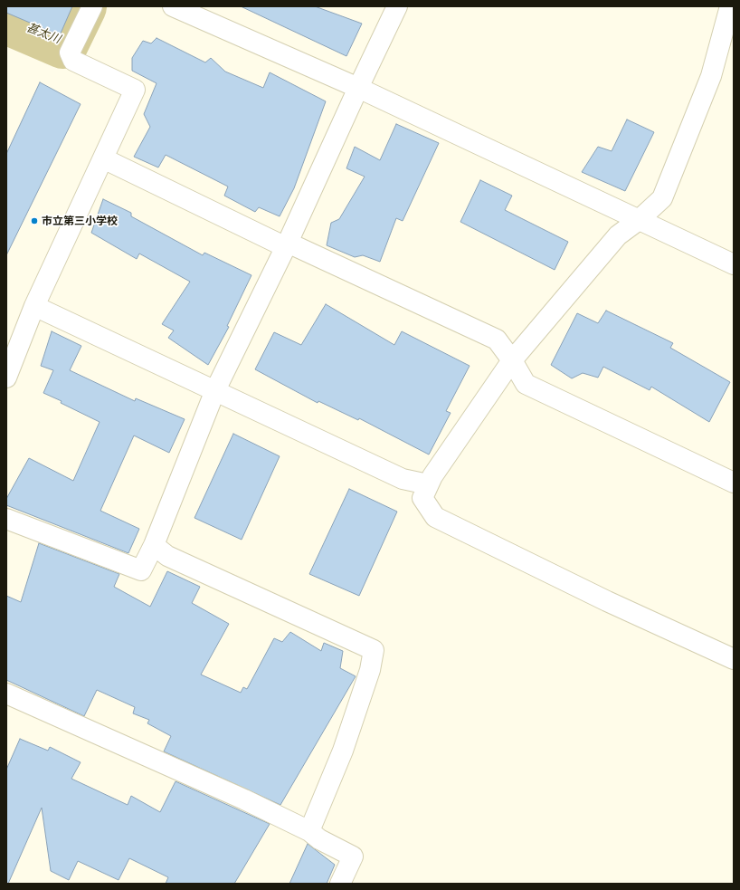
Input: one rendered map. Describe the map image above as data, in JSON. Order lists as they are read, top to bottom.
{
  "water": ["甚太川"],
  "places": ["市立第三小学校"]
}
